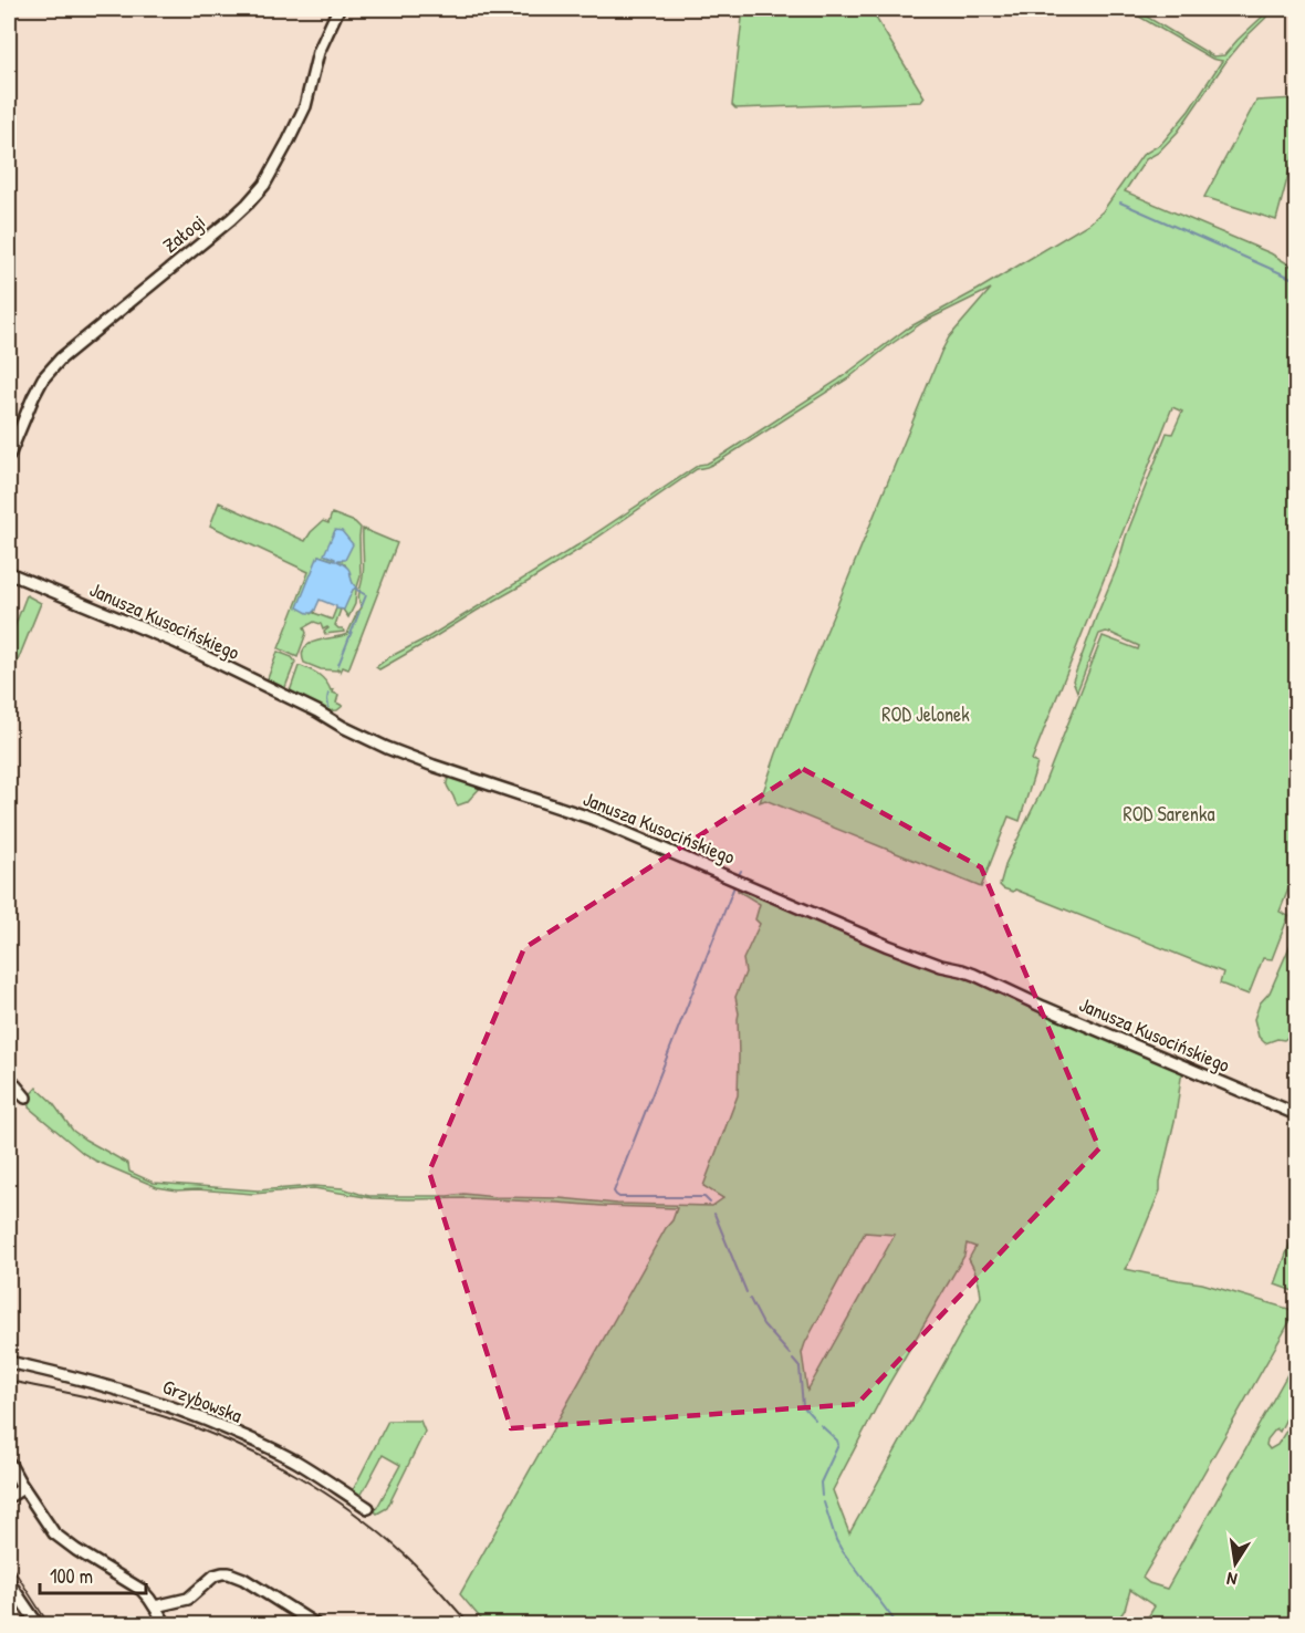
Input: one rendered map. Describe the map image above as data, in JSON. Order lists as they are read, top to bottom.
{
  "streets": {
    "street": ["Załogi", "Janusza Kusocińskiego", "Grzybowska"]
  },
  "parks": ["ROD Jelonek", "ROD Sarenka"],
  "scale_bar": "100 m",
  "north": "bottom"
}
